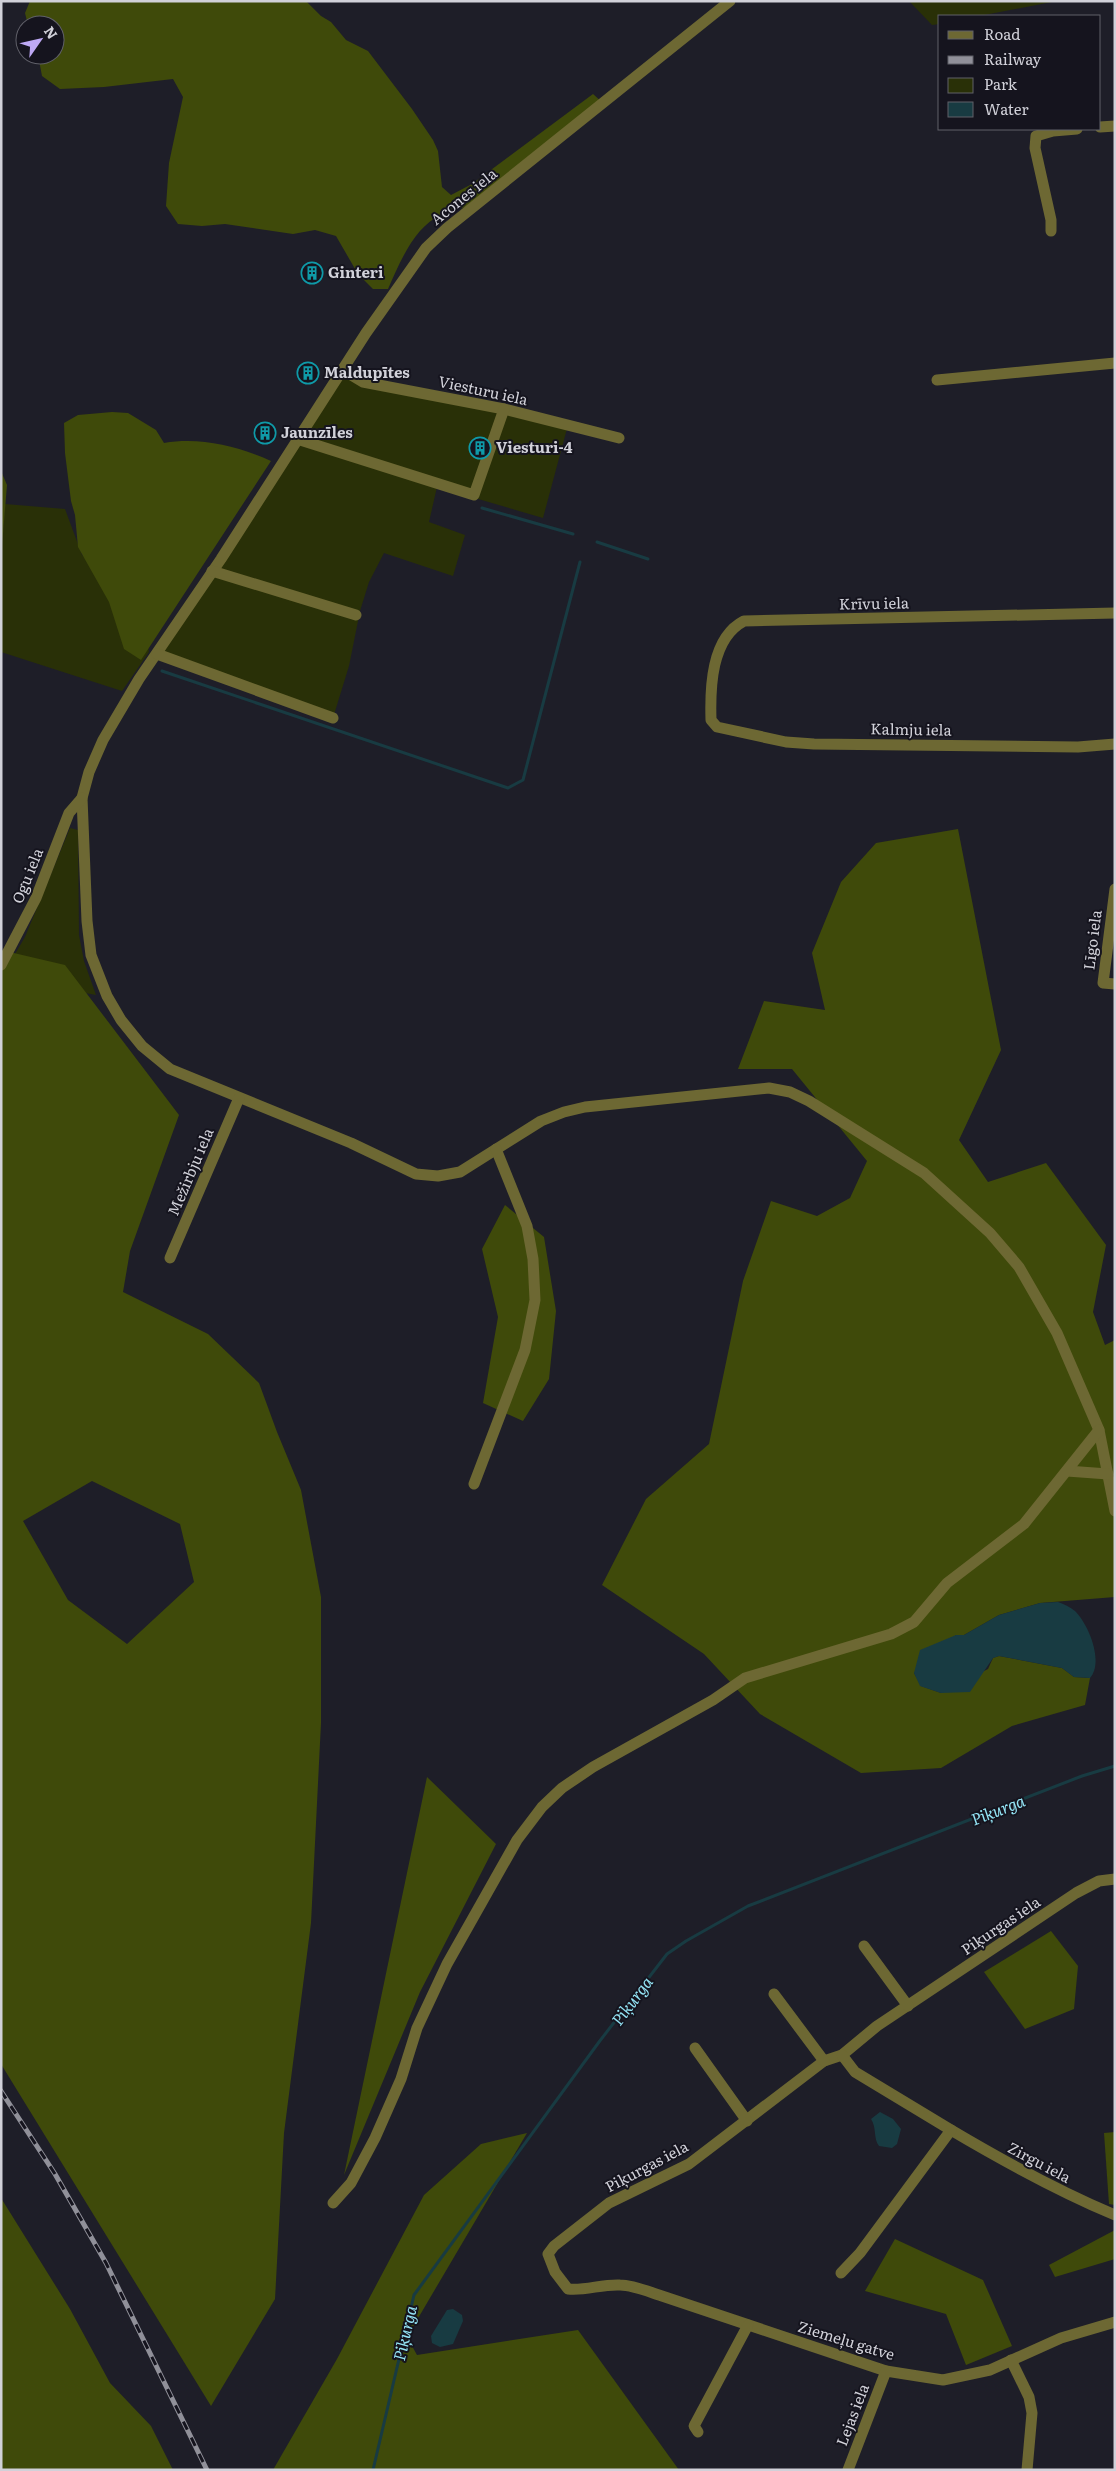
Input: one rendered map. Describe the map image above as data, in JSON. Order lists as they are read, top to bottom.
{
  "streets": {
    "street": [
      "Acones iela",
      "Viesturu iela",
      "Krīvu iela",
      "Kalmju iela",
      "Ogu iela",
      "Līgo iela",
      "Mežirbju iela",
      "Piķurgas iela",
      "Zirgu iela",
      "Ziemeļu gatve",
      "Lejas iela"
    ]
  },
  "crossings": [
    ["Acones iela", "Viesturu iela"],
    ["Acones iela", "Ogu iela"],
    ["Krīvu iela", "Kalmju iela"],
    ["Piķurgas iela", "Zirgu iela"],
    ["Piķurgas iela", "Ziemeļu gatve"],
    ["Ziemeļu gatve", "Lejas iela"]
  ],
  "water": ["Piķurga"],
  "places": {
    "building": [
      "Ginteri",
      "Maldupītes",
      "Jaunzīles",
      "Viesturi-4"
    ]
  },
  "legend": [
    "Road",
    "Railway",
    "Park",
    "Water"
  ],
  "north": "top right"
}
